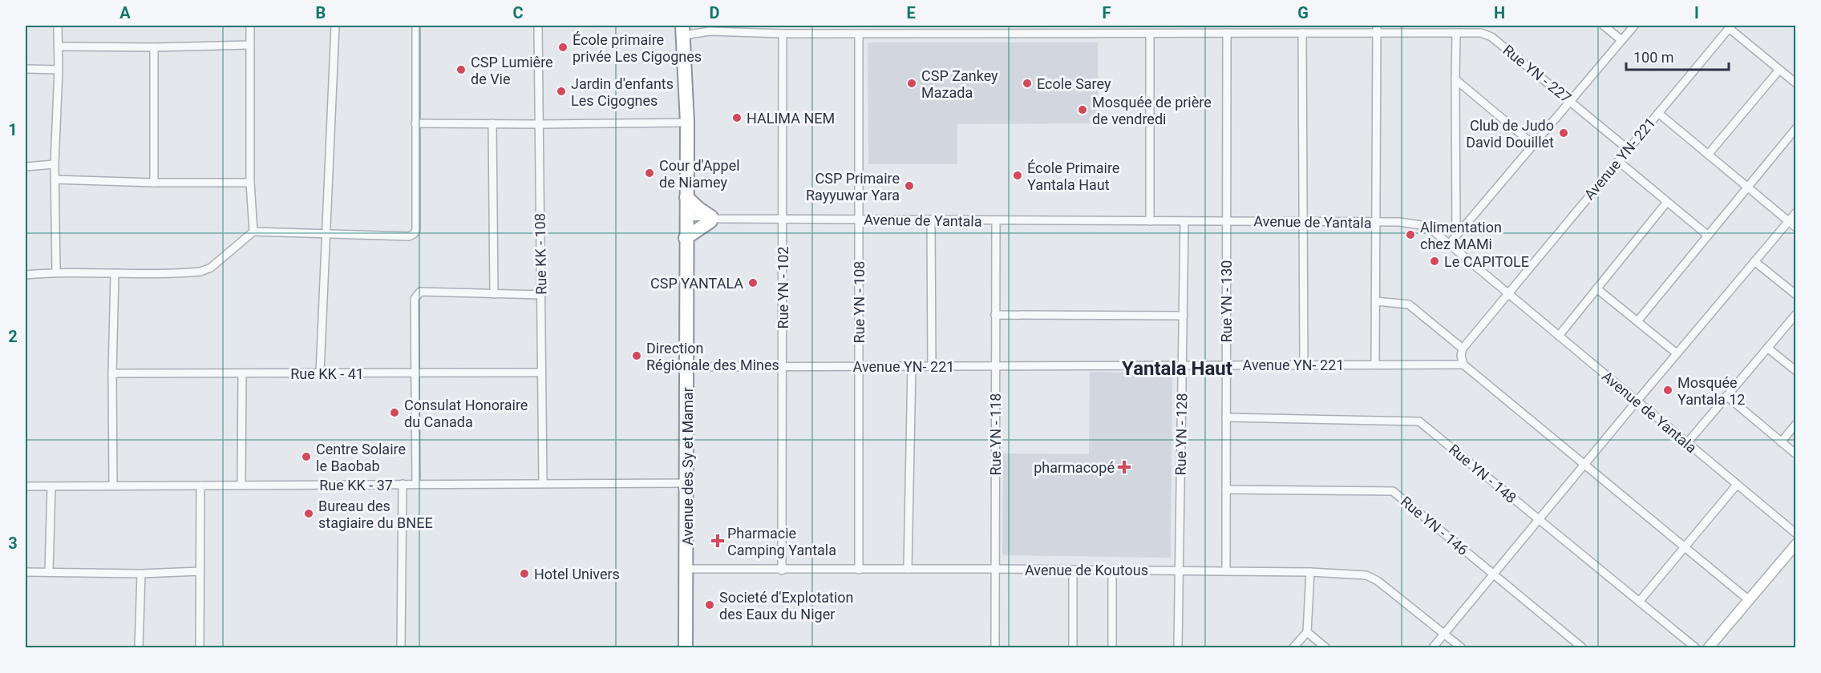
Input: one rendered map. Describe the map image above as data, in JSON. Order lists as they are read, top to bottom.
{
  "streets": {
    "highway": ["Avenue des Sy et Mamar"],
    "street": [
      "Rue YN - 227",
      "Avenue YN- 221",
      "Avenue de Yantala",
      "Rue KK - 108",
      "Rue YN - 102",
      "Rue YN - 130",
      "Rue YN - 108",
      "Rue KK - 41",
      "Rue YN - 118",
      "Rue YN - 128",
      "Rue YN - 148",
      "Rue KK - 37",
      "Rue YN - 146",
      "Avenue de Koutous"
    ]
  },
  "crossings": [
    ["Rue YN - 227", "Avenue YN- 221"],
    ["Rue YN - 227", "Rue YN - 102"],
    ["Rue YN - 227", "Rue YN - 130"],
    ["Rue YN - 227", "Rue YN - 108"],
    ["Rue YN - 227", "Avenue des Sy et Mamar"],
    ["Avenue YN- 221", "Avenue de Yantala"],
    ["Avenue YN- 221", "Rue YN - 102"],
    ["Avenue YN- 221", "Rue YN - 130"],
    ["Avenue YN- 221", "Rue YN - 108"],
    ["Avenue YN- 221", "Rue YN - 118"],
    ["Avenue YN- 221", "Rue YN - 128"],
    ["Avenue YN- 221", "Avenue des Sy et Mamar"],
    ["Avenue de Yantala", "Rue YN - 102"],
    ["Avenue de Yantala", "Rue YN - 130"],
    ["Avenue de Yantala", "Rue YN - 108"],
    ["Avenue de Yantala", "Rue YN - 118"],
    ["Avenue de Yantala", "Rue YN - 128"],
    ["Avenue de Yantala", "Avenue des Sy et Mamar"],
    ["Rue KK - 108", "Rue KK - 41"],
    ["Rue KK - 108", "Rue KK - 37"],
    ["Rue YN - 102", "Avenue de Koutous"],
    ["Rue YN - 130", "Rue YN - 148"],
    ["Rue YN - 130", "Rue YN - 146"],
    ["Rue YN - 130", "Avenue de Koutous"],
    ["Rue YN - 108", "Avenue de Koutous"],
    ["Rue YN - 118", "Avenue de Koutous"],
    ["Rue YN - 128", "Avenue de Koutous"],
    ["Avenue des Sy et Mamar", "Rue KK - 37"],
    ["Avenue des Sy et Mamar", "Avenue de Koutous"]
  ],
  "districts": ["Yantala Haut"],
  "places": {
    "other": [
      "École primaire privée Les Cigognes",
      "CSP Lumiêre de Vie",
      "CSP Zankey Mazada",
      "Ecole Sarey",
      "Jardin d'enfants Les Cigognes",
      "Mosquée de prière de vendredi",
      "HALIMA NEM",
      "Club de Judo David Douillet",
      "Cour d'Appel de Niamey",
      "École Primaire Yantala Haut",
      "CSP Primaire Rayyuwar Yara",
      "Alimentation chez MAMi",
      "Le CAPITOLE",
      "CSP YANTALA",
      "Direction Régionale des Mines",
      "Mosquée Yantala 12",
      "Consulat Honoraire du Canada",
      "Centre Solaire le Baobab",
      "Bureau des stagiaire du BNEE",
      "Hotel Univers",
      "Societé d'Explotation des Eaux du Niger"
    ],
    "health": ["pharmacopé", "Pharmacie Camping Yantala"]
  },
  "scale_bar": "100 m",
  "grid": {
    "columns": [
      "A",
      "B",
      "C",
      "D",
      "E",
      "F",
      "G",
      "H",
      "I"
    ],
    "rows": ["1", "2", "3"]
  }
}
